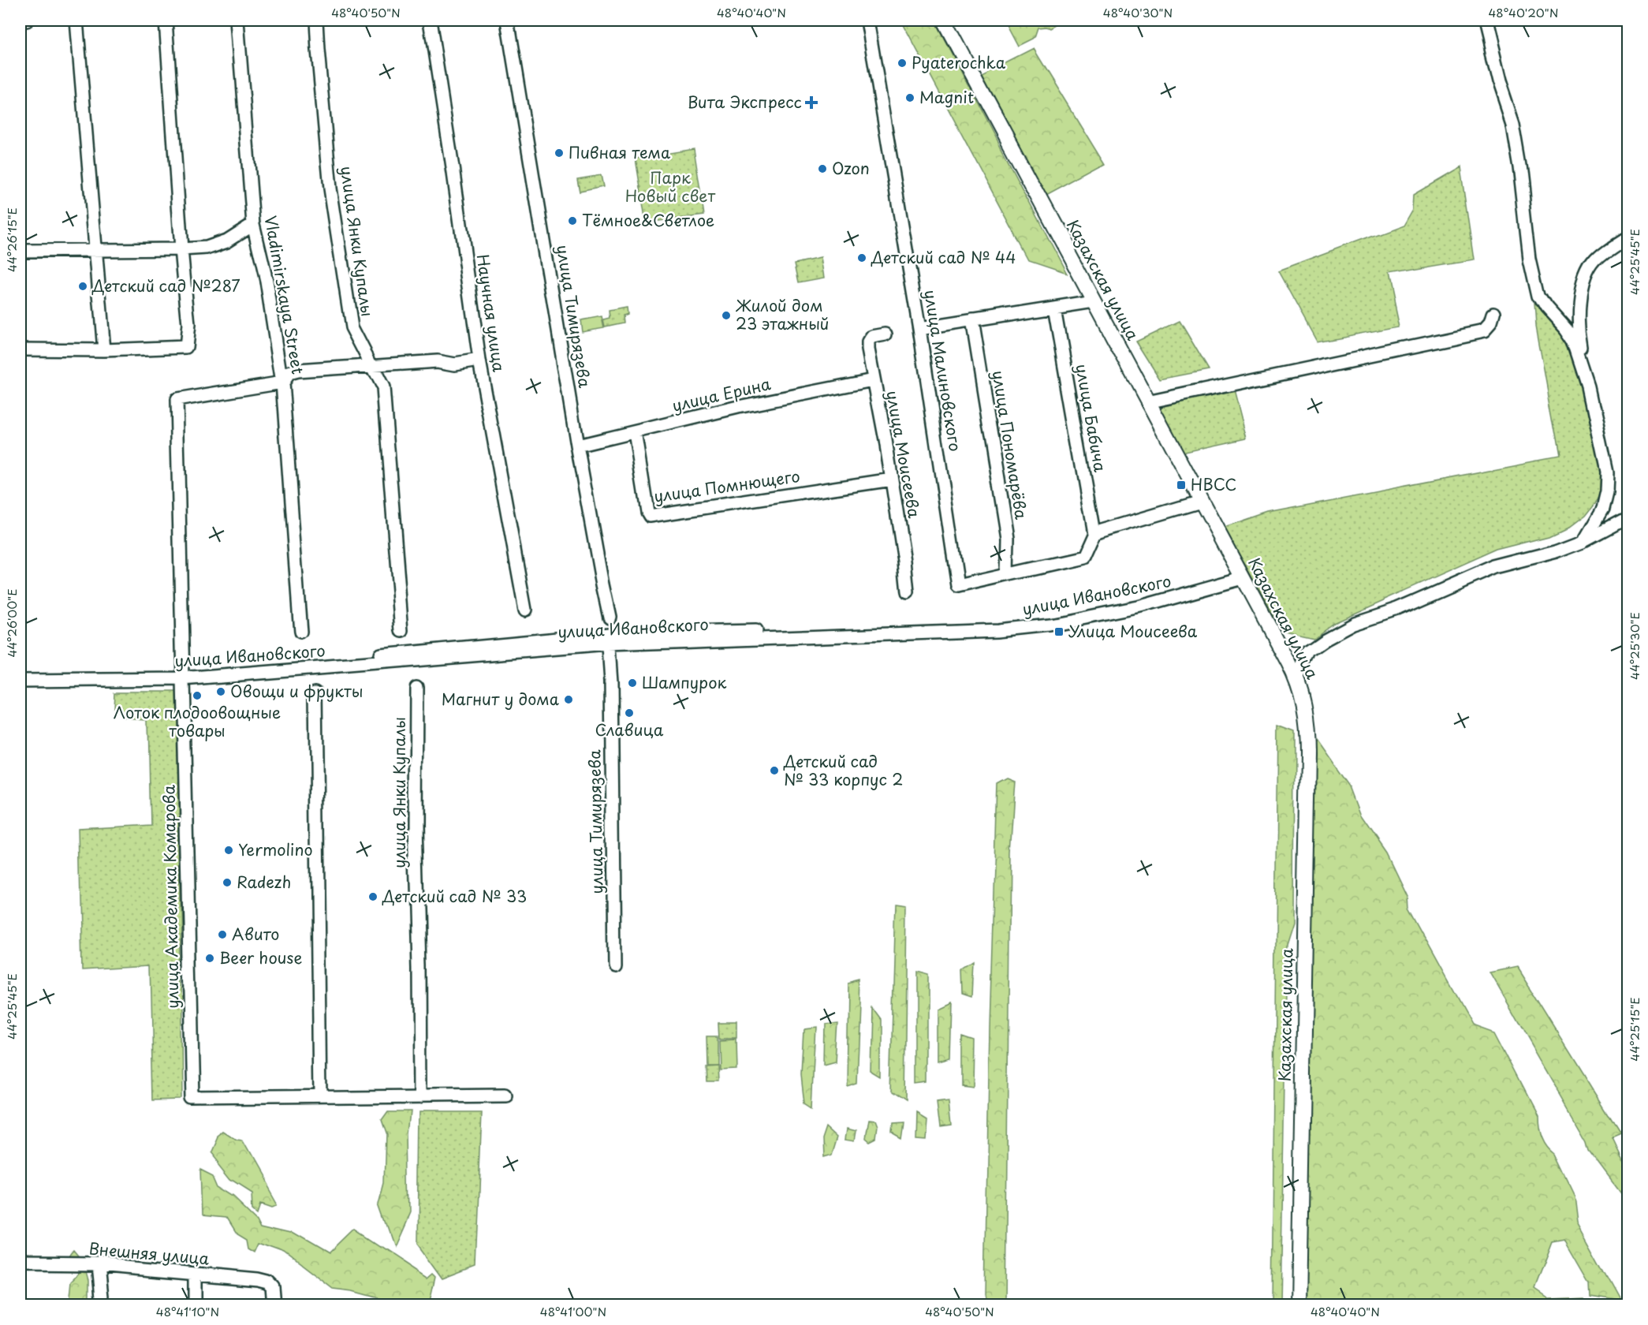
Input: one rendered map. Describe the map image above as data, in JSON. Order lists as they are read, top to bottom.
{
  "streets": {
    "main road": ["Казахская улица"],
    "street": [
      "улица Янки Купалы",
      "Vladimirskaya Street",
      "Научная улица",
      "улица Тимирязева",
      "улица Малиновского",
      "улица Ерина",
      "улица Бабича",
      "улица Пономарёва",
      "улица Моисеева",
      "улица Помнющего",
      "улица Ивановского",
      "улица Академика Комарова",
      "Внешняя улица"
    ]
  },
  "crossings": [
    ["Казахская улица", "улица Ивановского"],
    ["Vladimirskaya Street", "улица Академика Комарова"],
    ["улица Тимирязева", "улица Ерина"],
    ["улица Тимирязева", "улица Ивановского"],
    ["улица Малиновского", "улица Пономарёва"],
    ["улица Ерина", "улица Моисеева"],
    ["улица Ерина", "улица Помнющего"],
    ["улица Моисеева", "улица Помнющего"],
    ["улица Ивановского", "улица Академика Комарова"]
  ],
  "parks": ["Парк Новый свет"],
  "places": {
    "other": [
      "Pyaterochka",
      "Magnit",
      "Пивная тема",
      "Ozon",
      "Тёмное&Светлое",
      "Детский сад № 44",
      "Детский сад №287",
      "Жилой дом 23 этажный",
      "Шампурок",
      "Овощи и фрукты",
      "Лоток плодоовощные товары",
      "Магнит у дома",
      "Славица",
      "Детский сад № 33 корпус 2",
      "Yermolino",
      "Radezh",
      "Детский сад № 33",
      "Авито",
      "Beer house"
    ],
    "health": ["Вита Экспресс"],
    "transit": ["НВСС", "Улица Моисеева"]
  },
  "coordinates": [
    "48°40'50\"N",
    "48°40'40\"N",
    "48°40'30\"N",
    "48°40'20\"N",
    "44°26'15\"E",
    "44°25'45\"E",
    "44°26'00\"E",
    "44°25'30\"E",
    "44°25'15\"E",
    "48°41'10\"N",
    "48°41'00\"N"
  ]
}
